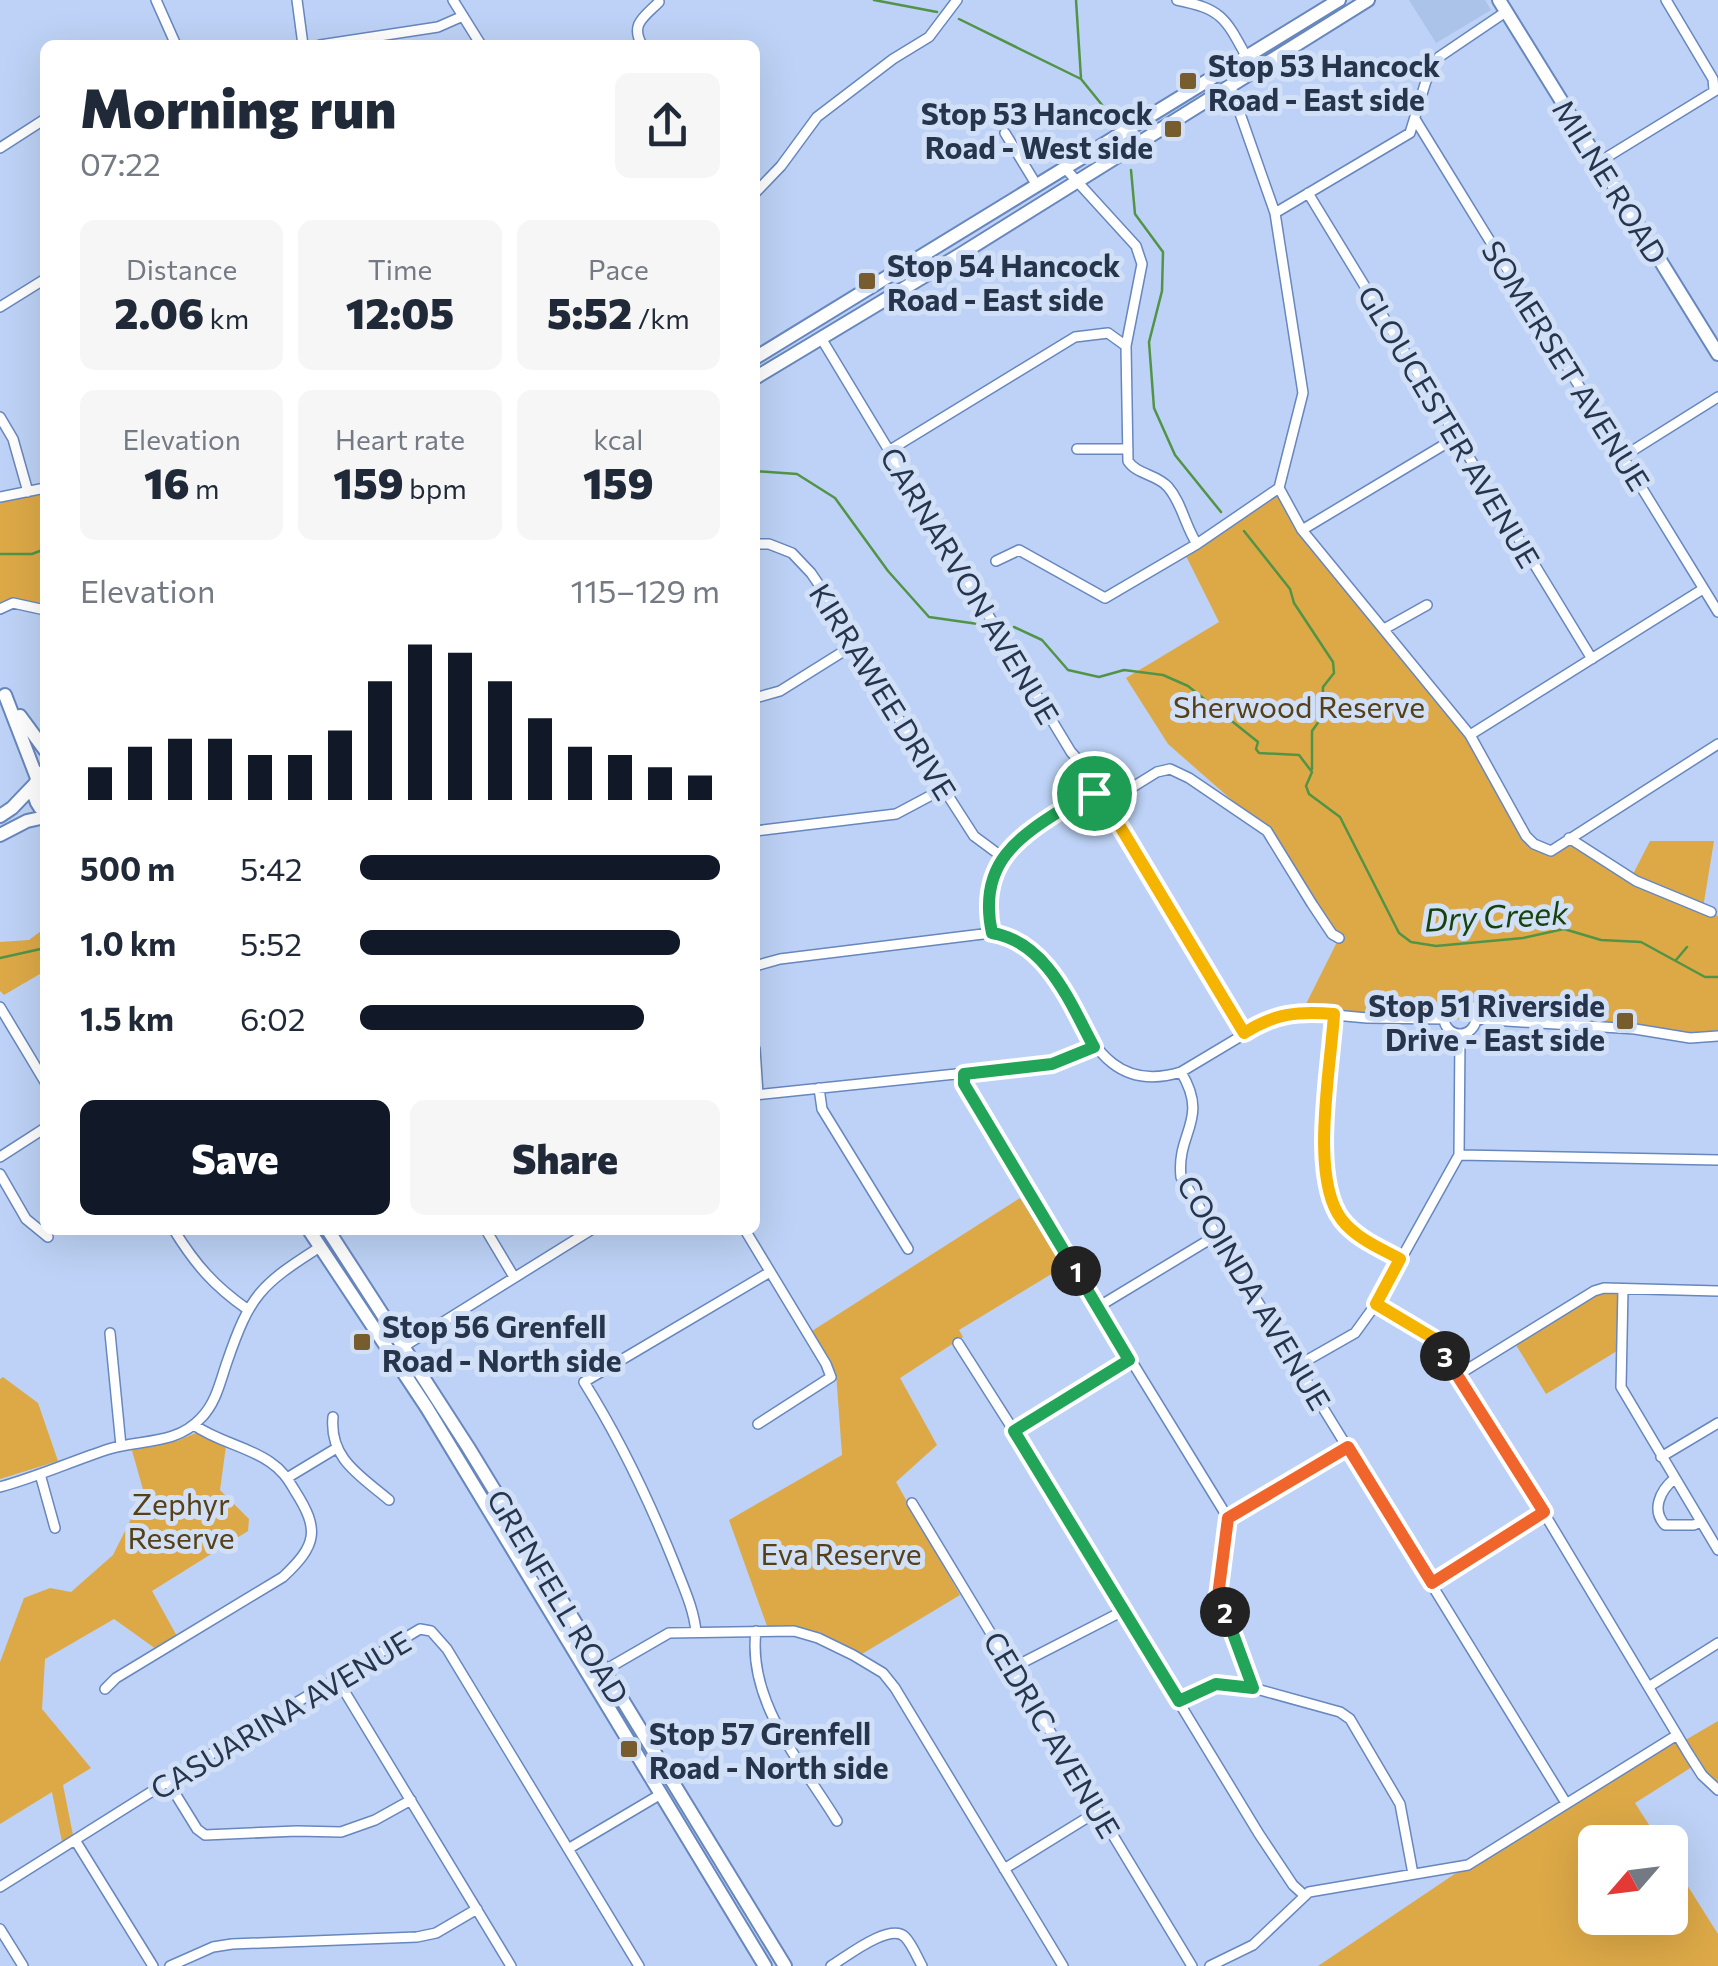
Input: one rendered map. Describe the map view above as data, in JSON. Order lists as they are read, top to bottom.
{
  "streets": {
    "main road": ["MILNE ROAD", "GRENFELL ROAD"],
    "street": [
      "SOMERSET AVENUE",
      "GLOUCESTER AVENUE",
      "CARNARVON AVENUE",
      "KIRRAWEE DRIVE",
      "COOINDA AVENUE",
      "CASUARINA AVENUE",
      "CEDRIC AVENUE"
    ]
  },
  "water": ["Dry Creek"],
  "parks": ["Sherwood Reserve", "Zephyr Reserve", "Eva Reserve"],
  "places": {
    "transit": [
      "Stop 53 Hancock Road - East side",
      "Stop 53 Hancock Road - West side",
      "Stop 54 Hancock Road - East side",
      "Stop 51 Riverside Drive - East side",
      "Stop 56 Grenfell Road - North side",
      "Stop 57 Grenfell Road - North side"
    ]
  },
  "north": "bottom left",
  "page": {
    "heading": ["Morning run", "07:22"],
    "stats": [
      ["Distance", "2.06 km"],
      ["Time", "12:05"],
      ["Pace", "5:52 /km"],
      ["Elevation", "16 m"],
      ["Heart rate", "159 bpm"],
      ["kcal", "159"]
    ],
    "chart": ["Elevation", "115–129 m"],
    "list": [
      {
        "name": "500 m",
        "note": "5:42"
      },
      {
        "name": "1.0 km",
        "note": "5:52"
      },
      {
        "name": "1.5 km",
        "note": "6:02"
      }
    ],
    "buttons": ["Save", "Share"],
    "pins": ["1", "3", "2"]
  }
}
